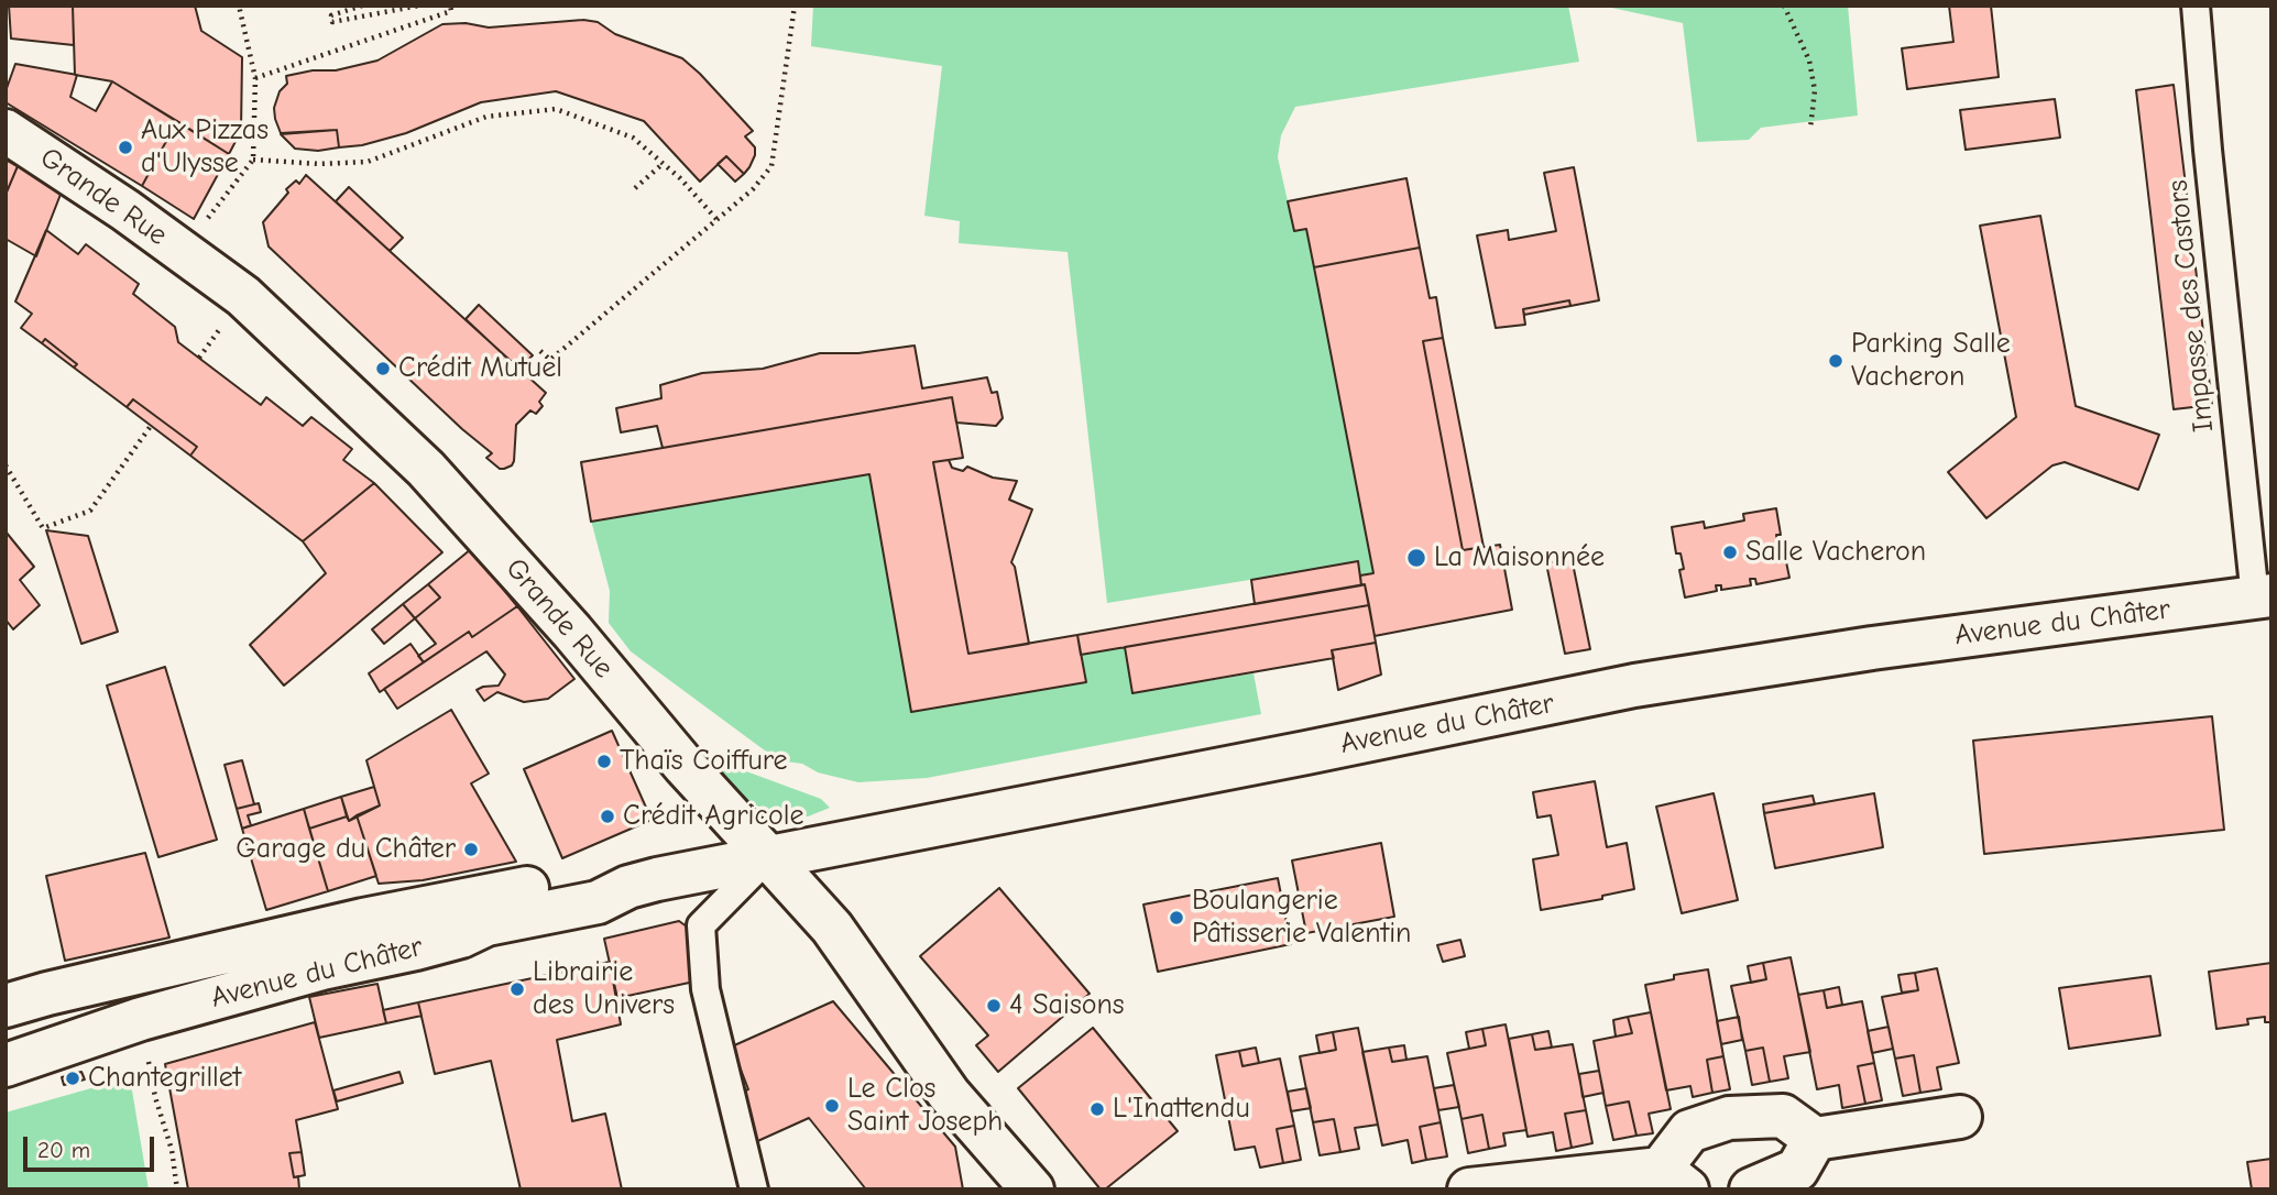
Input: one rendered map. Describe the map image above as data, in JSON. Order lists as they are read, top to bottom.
{
  "streets": {
    "main road": ["Grande Rue", "Avenue du Châter"],
    "lane": ["Impasse des Castors"]
  },
  "crossings": [
    ["Grande Rue", "Avenue du Châter"],
    ["Impasse des Castors", "Avenue du Châter"]
  ],
  "places": [
    "Aux Pizzas d'Ulysse",
    "Parking Salle Vacheron",
    "Crédit Mutuel",
    "Salle Vacheron",
    "La Maisonnée",
    "Thaïs Coiffure",
    "Crédit Agricole",
    "Garage du Châter",
    "Boulangerie Pâtisserie Valentin",
    "Librairie des Univers",
    "4 Saisons",
    "Chantegrillet",
    "Le Clos Saint Joseph",
    "L'Inattendu"
  ],
  "scale_bar": "20 m"
}
